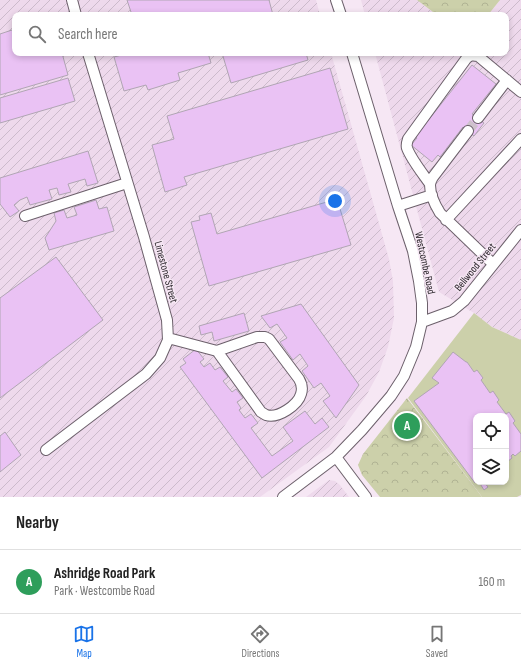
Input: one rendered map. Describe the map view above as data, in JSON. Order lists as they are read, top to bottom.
{
  "streets": {
    "street": ["Westcombe Road", "Bellwood Street", "Limestone Street"]
  },
  "crossings": [
    ["Westcombe Road", "Bellwood Street"]
  ],
  "page": {
    "search": "Search here",
    "pins": "A",
    "heading": "Nearby",
    "list": [
      {
        "mark": "A",
        "name": "Ashridge Road Park",
        "note": "Park · Westcombe Road",
        "value": "160 m"
      }
    ],
    "nav": ["Map", "Directions", "Saved"]
  }
}
